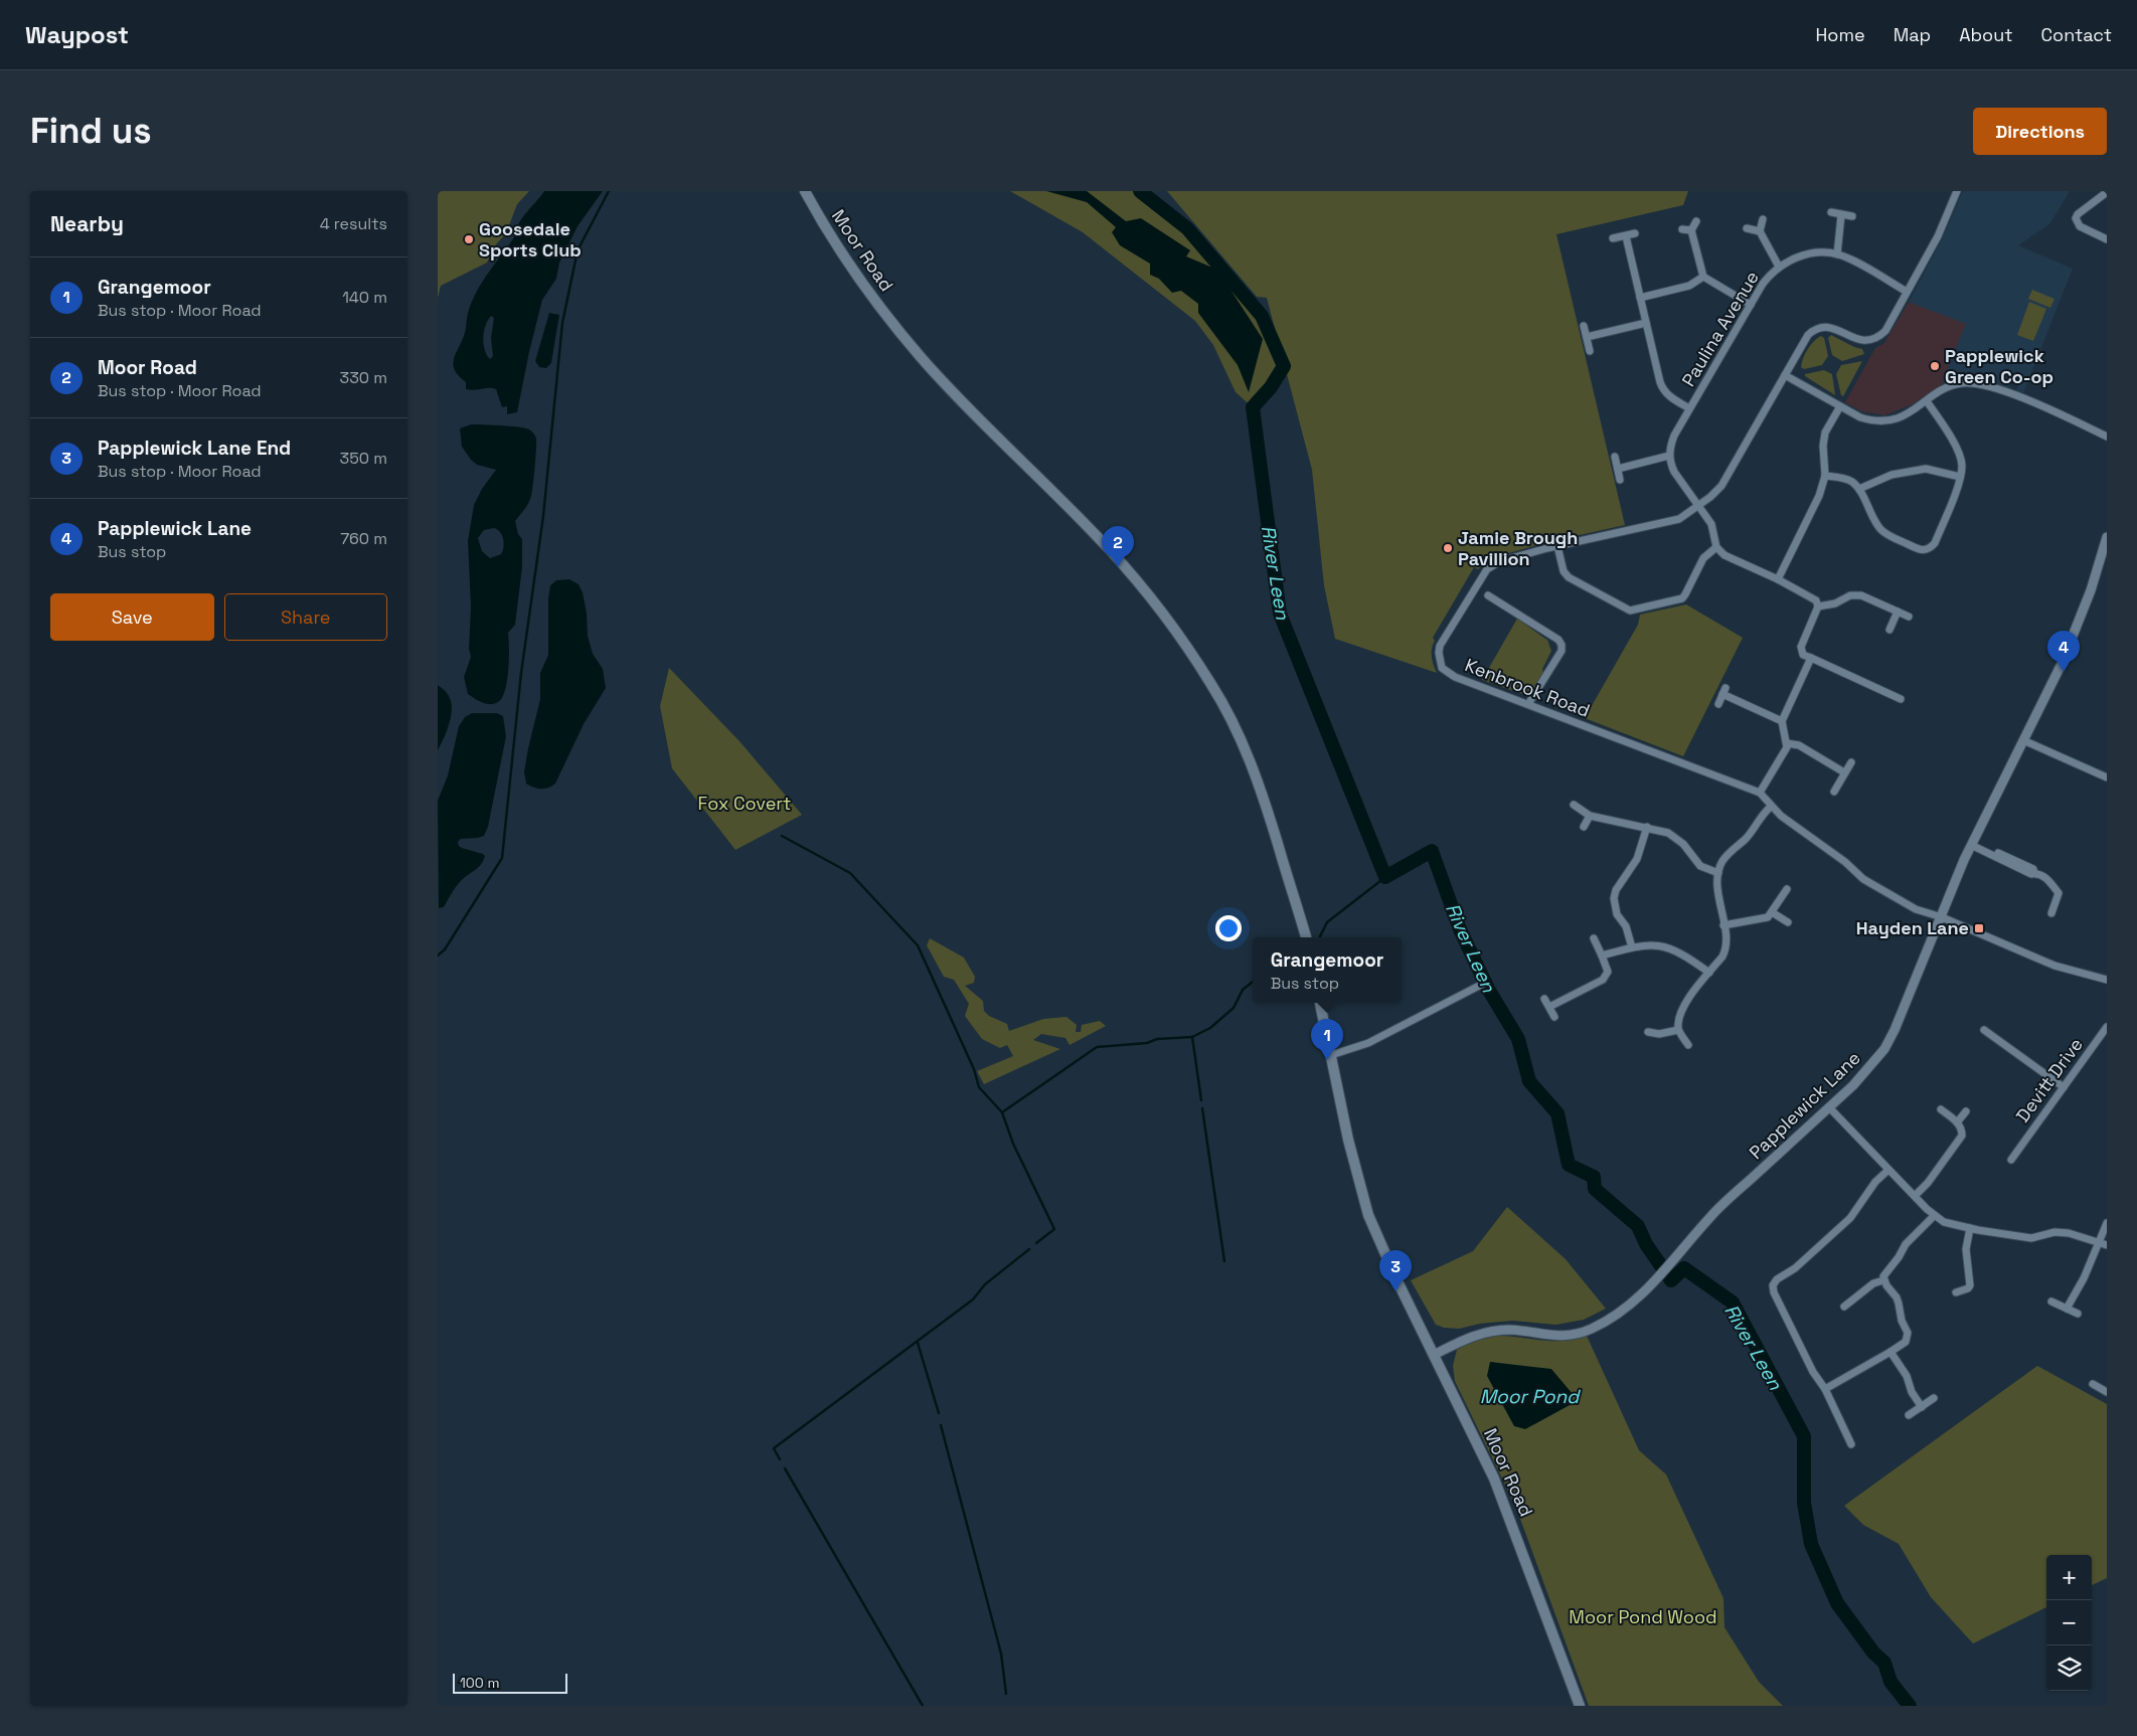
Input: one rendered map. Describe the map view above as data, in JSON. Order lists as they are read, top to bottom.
{
  "streets": {
    "main road": ["Moor Road"],
    "street": [
      "Paulina Avenue",
      "Kenbrook Road",
      "Devitt Drive",
      "Papplewick Lane"
    ]
  },
  "crossings": [
    ["Moor Road", "Papplewick Lane"],
    ["Paulina Avenue", "Kenbrook Road"]
  ],
  "water": ["River Leen", "Moor Pond"],
  "parks": ["Fox Covert", "Moor Pond Wood"],
  "places": {
    "other": ["Goosedale Sports Club", "Papplewick Green Co-op", "Jamie Brough Pavillion"],
    "transit": ["Hayden Lane"]
  },
  "scale_bar": "100 m",
  "page": {
    "header": "Waypost",
    "nav": [
      "Home",
      "Map",
      "About",
      "Contact"
    ],
    "buttons": [
      "Directions",
      ["Save", "Share"]
    ],
    "title": "Find us",
    "heading": ["Nearby", "4 results"],
    "list": [
      {
        "mark": "1",
        "name": "Grangemoor",
        "note": "Bus stop · Moor Road",
        "value": "140 m"
      },
      {
        "mark": "2",
        "name": "Moor Road",
        "note": "Bus stop · Moor Road",
        "value": "330 m"
      },
      {
        "mark": "3",
        "name": "Papplewick Lane End",
        "note": "Bus stop · Moor Road",
        "value": "350 m"
      },
      {
        "mark": "4",
        "name": "Papplewick Lane",
        "note": "Bus stop",
        "value": "760 m"
      }
    ],
    "pins": [
      "2",
      "4",
      "1",
      "3"
    ],
    "popup": ["Grangemoor", "Bus stop"],
    "map_buttons": ["+", "−"],
    "scale": "100 m"
  }
}
